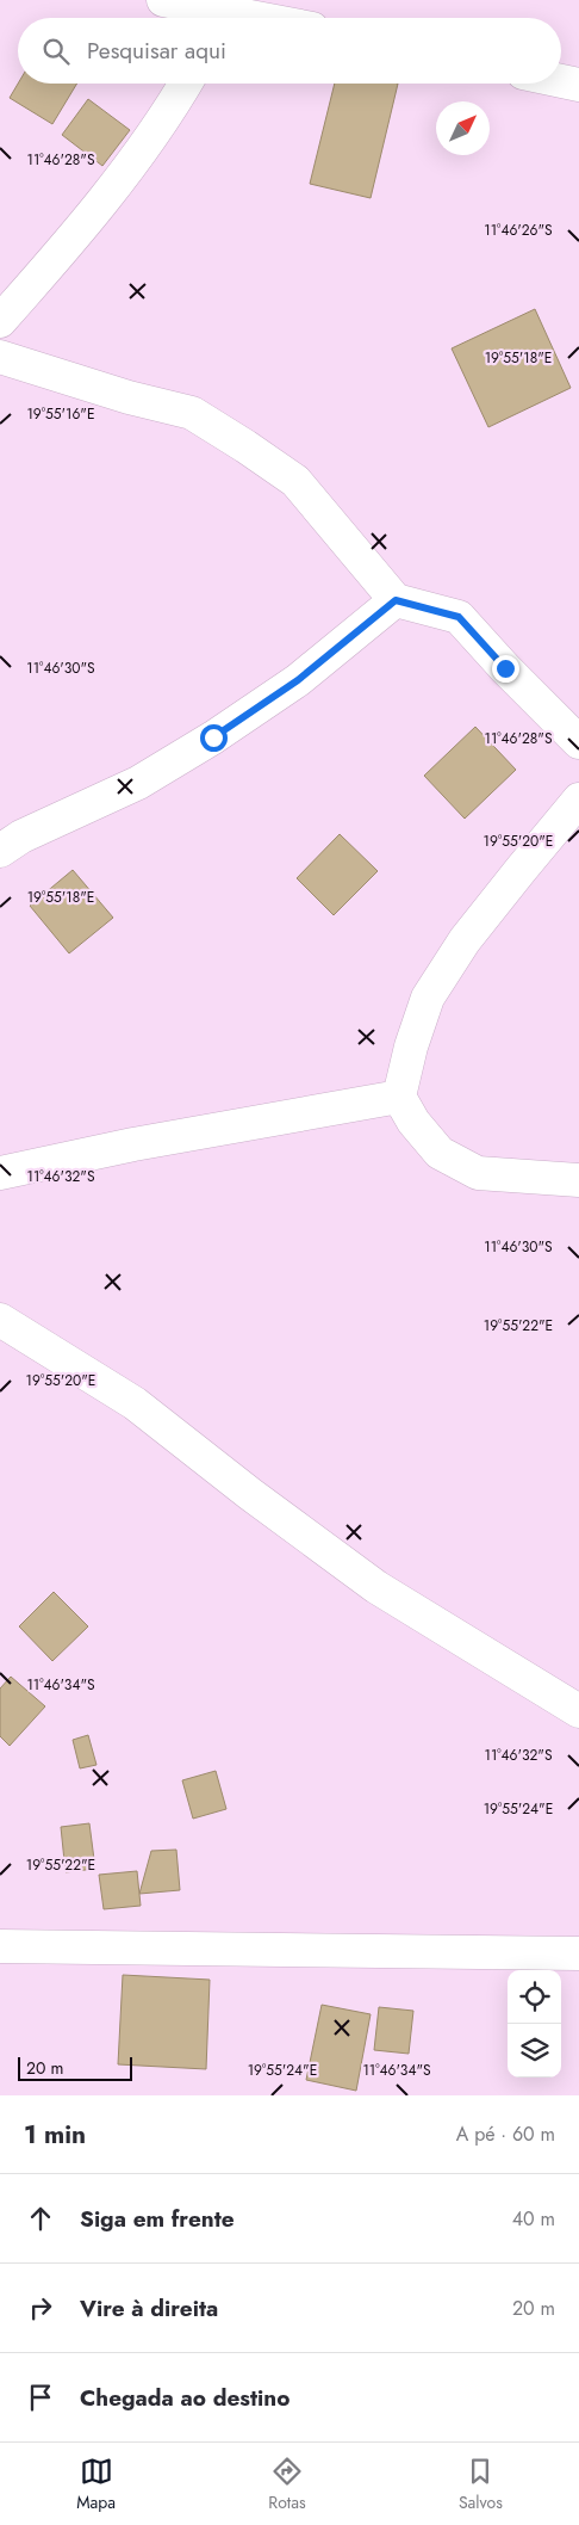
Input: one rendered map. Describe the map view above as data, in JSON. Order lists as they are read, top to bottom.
{
  "scale_bar": "20 m",
  "north": "top right",
  "page": {
    "search": "Pesquisar aqui",
    "scale": "20 m",
    "heading": ["1 min", "A pé · 60 m"],
    "list": [
      ["Siga em frente", "40 m"],
      ["Vire à direita", "20 m"],
      "Chegada ao destino"
    ],
    "nav": ["Mapa", "Rotas", "Salvos"]
  },
  "coordinates": [
    "11°46'28\"S",
    "11°46'26\"S",
    "19°55'18\"E",
    "19°55'16\"E",
    "11°46'30\"S",
    "19°55'20\"E",
    "11°46'32\"S",
    "19°55'22\"E",
    "11°46'34\"S",
    "19°55'24\"E"
  ]
}
